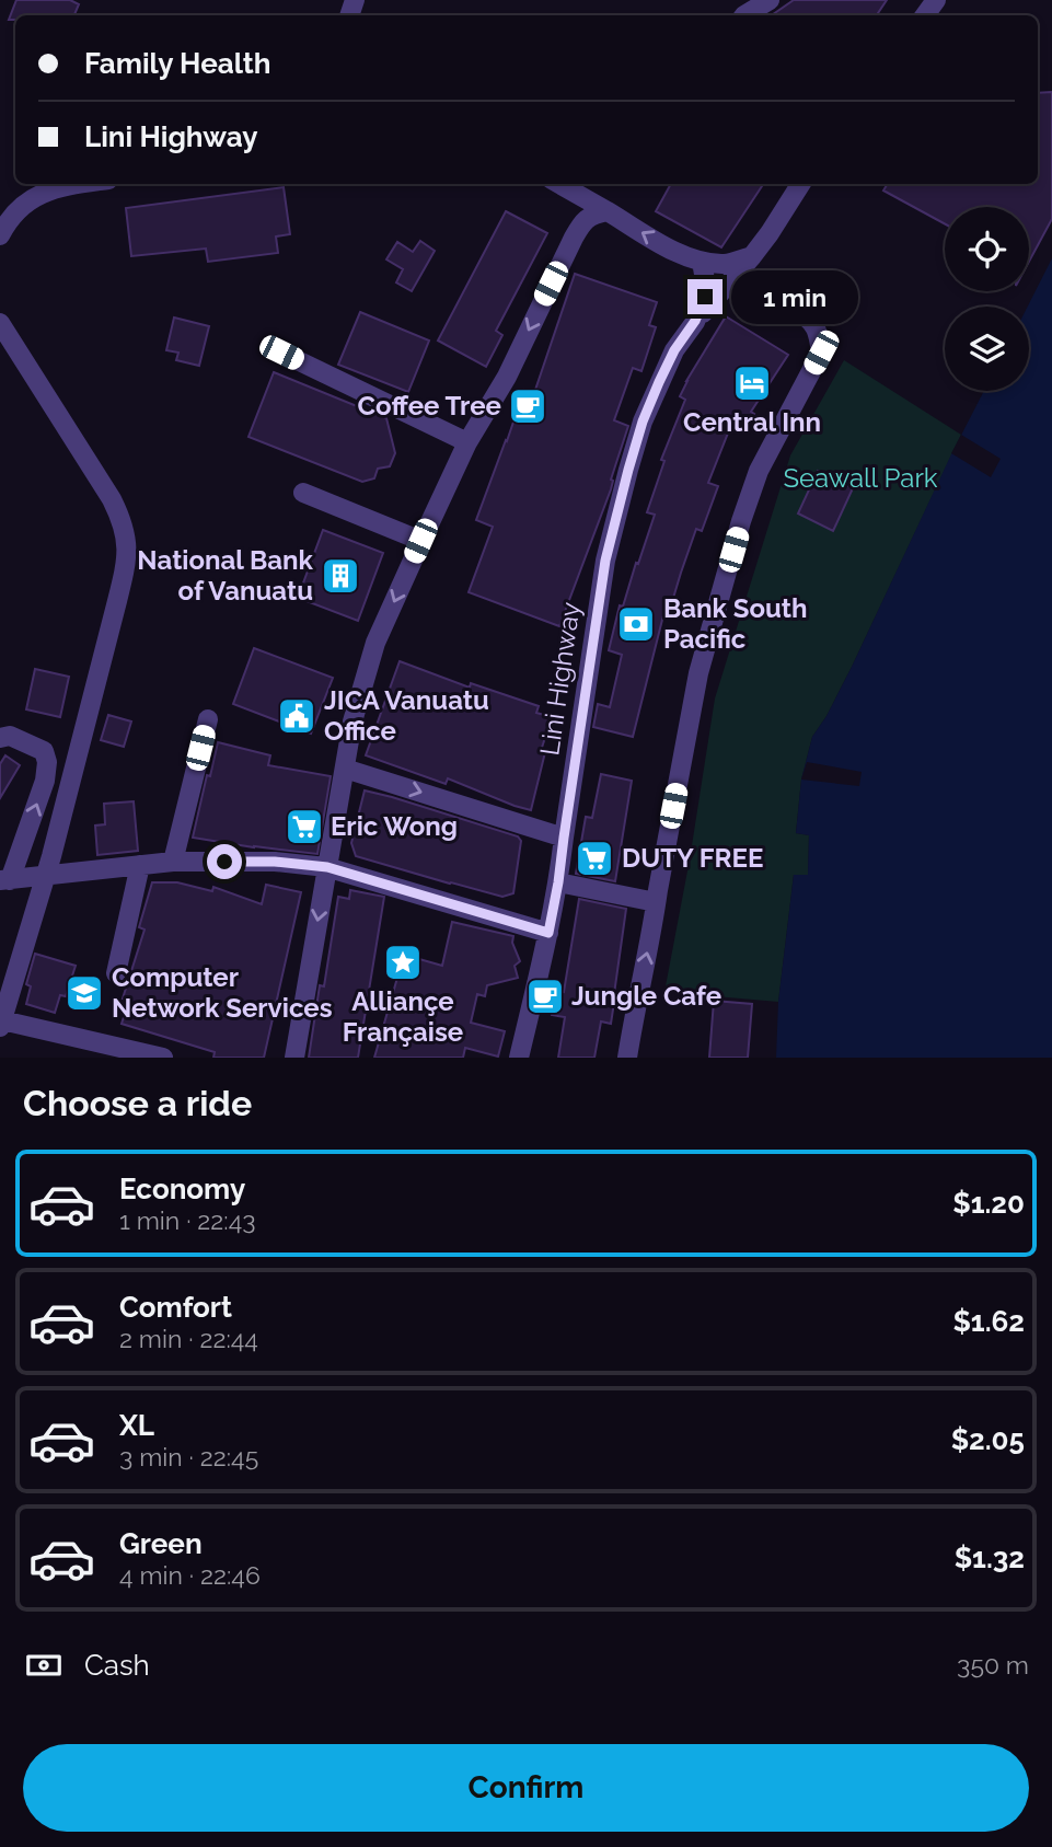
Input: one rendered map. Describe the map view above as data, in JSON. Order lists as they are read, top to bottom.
{
  "streets": {
    "street": ["Lini Highway"]
  },
  "parks": ["Seawall Park"],
  "places": {
    "hotel": ["Central Inn"],
    "cafe": ["Coffee Tree", "Jungle Cafe"],
    "building": ["National Bank of Vanuatu"],
    "bank": ["Bank South Pacific"],
    "public building": ["JICA Vanuatu Office"],
    "supermarket": ["Eric Wong", "DUTY FREE"],
    "place": ["Alliançe Française"],
    "school or university": ["Computer Network Services"]
  },
  "page": {
    "banner": ["Family Health", "Lini Highway"],
    "bubble": "1 min",
    "heading": "Choose a ride",
    "list": [
      {
        "name": "Economy",
        "note": "1 min · 22:43",
        "value": "$1.20"
      },
      {
        "name": "Comfort",
        "note": "2 min · 22:44",
        "value": "$1.62"
      },
      {
        "name": "XL",
        "note": "3 min · 22:45",
        "value": "$2.05"
      },
      {
        "name": "Green",
        "note": "4 min · 22:46",
        "value": "$1.32"
      }
    ],
    "pay": ["Cash", "350 m"],
    "buttons": "Confirm"
  }
}
